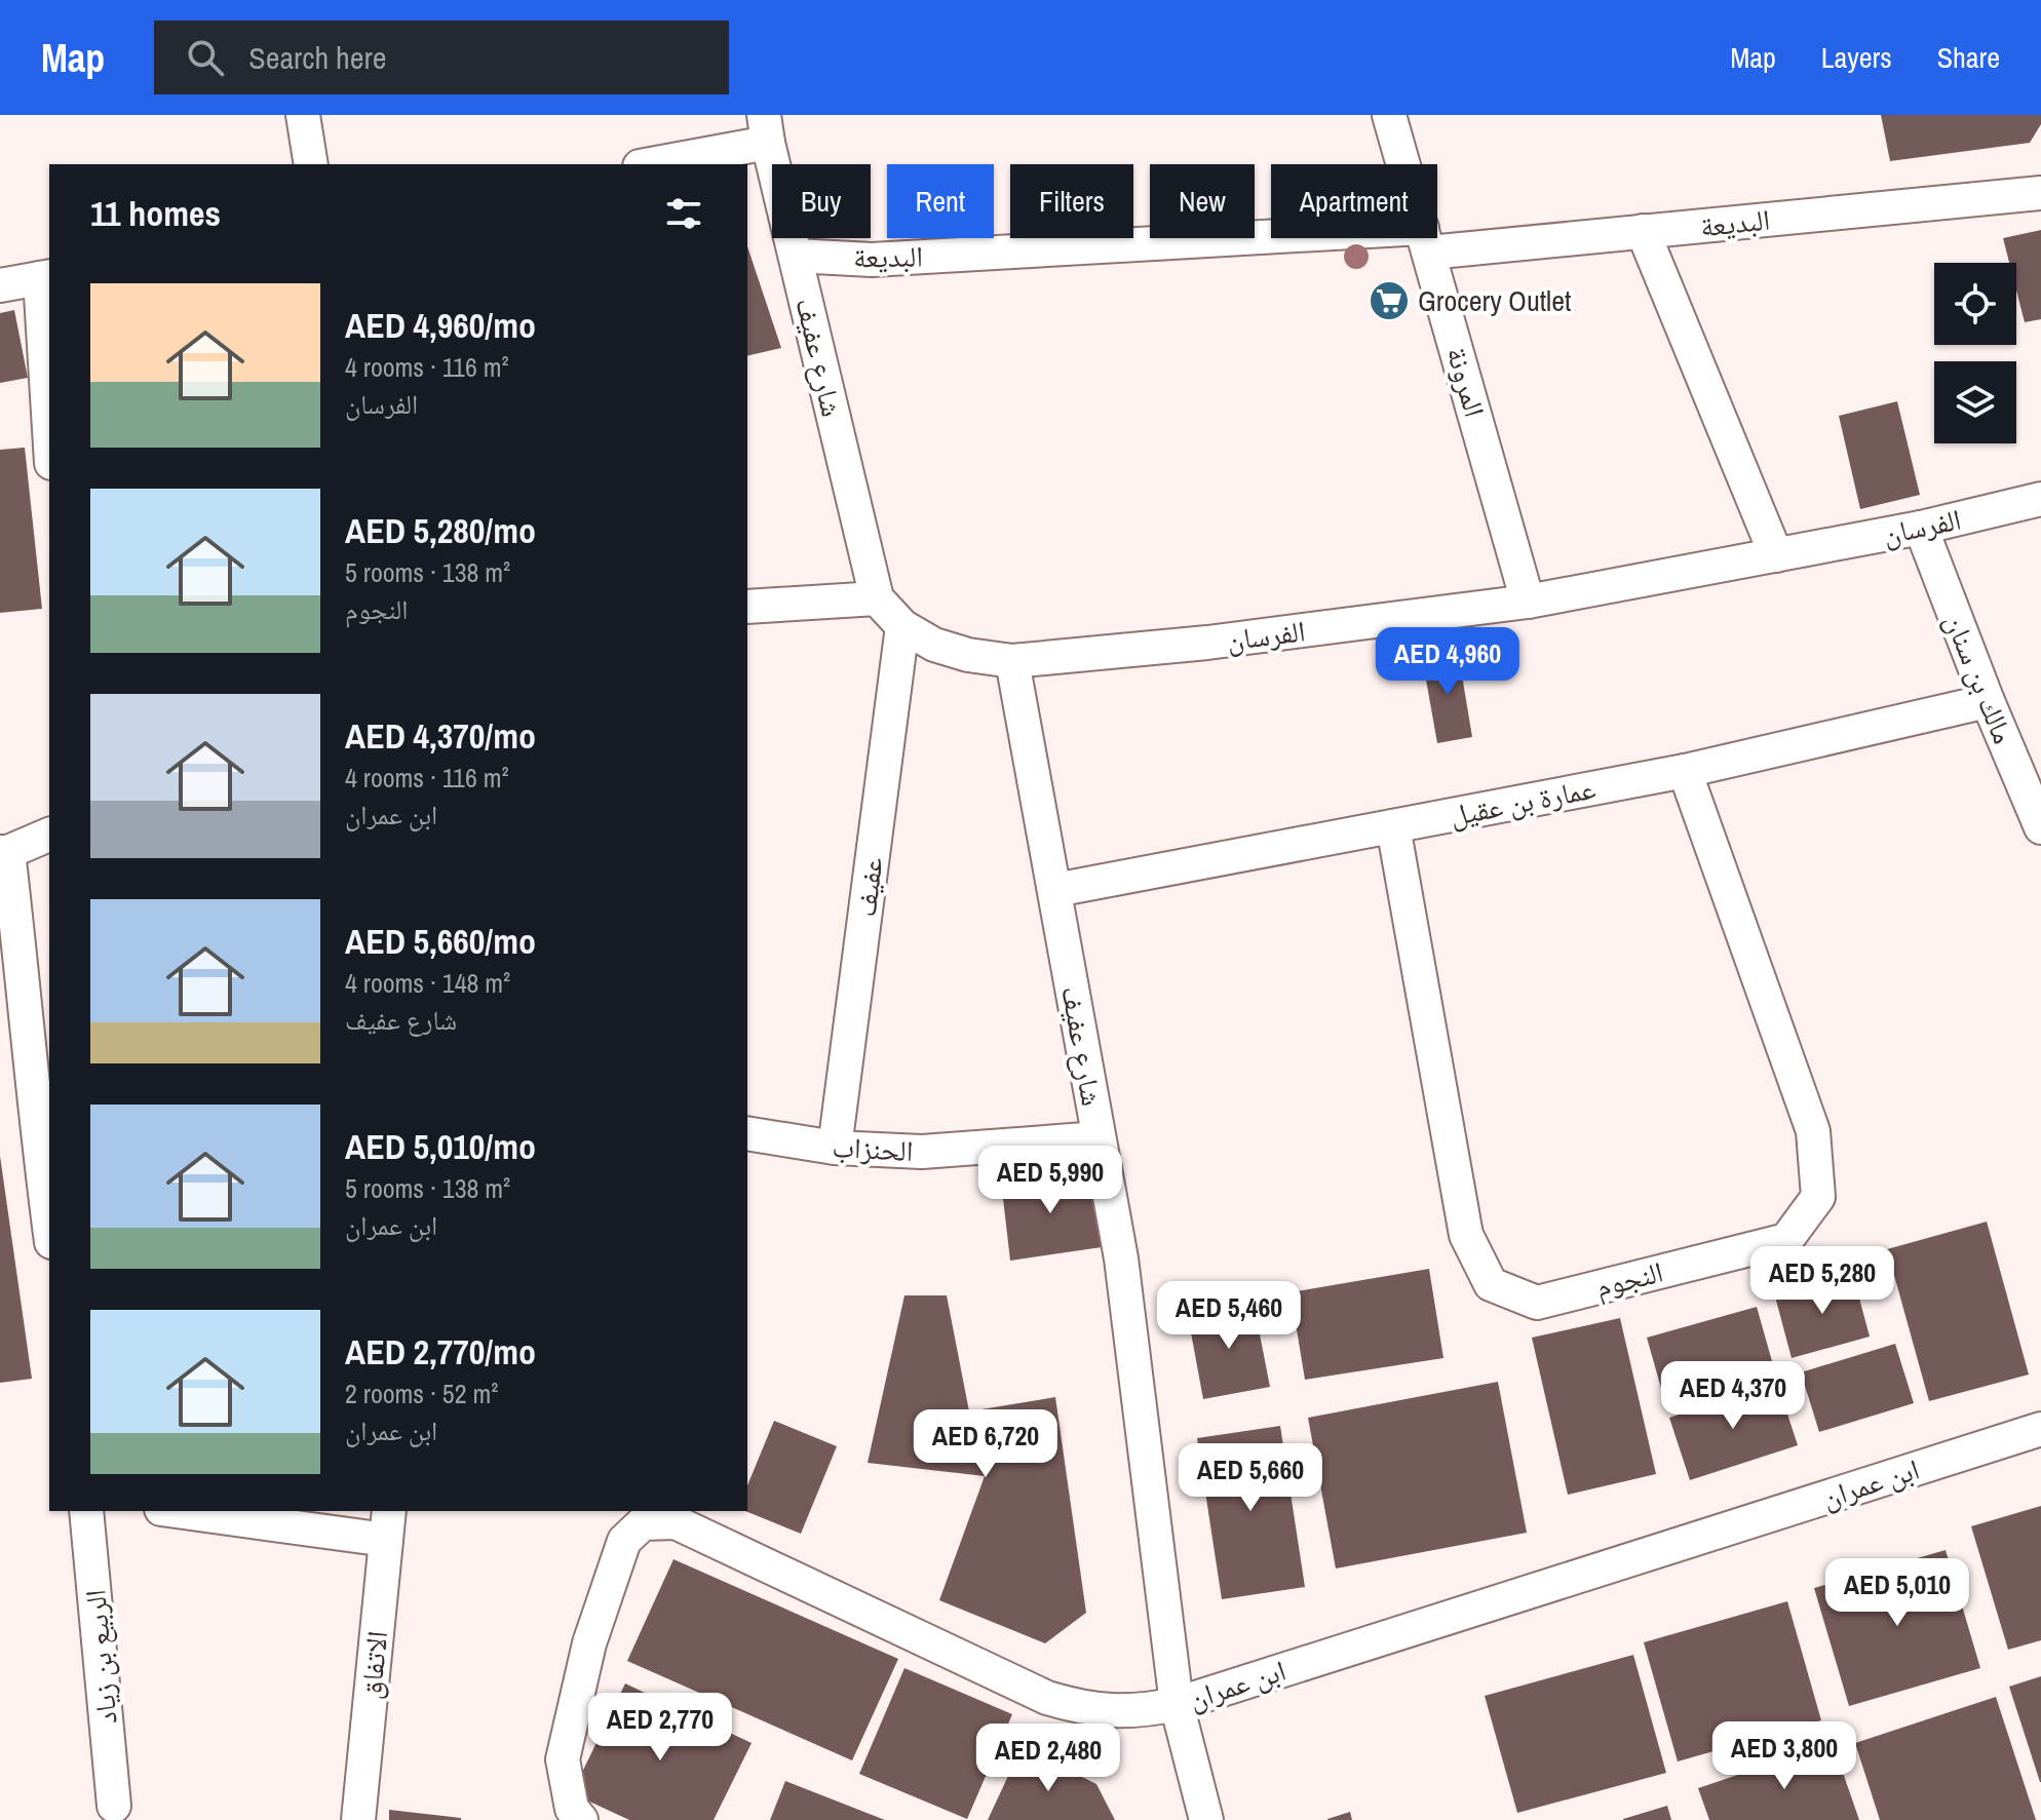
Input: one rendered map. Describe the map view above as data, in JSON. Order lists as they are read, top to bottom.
{
  "streets": {
    "street": [
      "البديعة",
      "شارع عفيف",
      "المرونة",
      "الفرسان",
      "مالك بن سنان",
      "عمارة بن عقيل",
      "عفيف",
      "الحنزاب",
      "النجوم",
      "ابن عمران",
      "الربيع بن زياد",
      "الاتفاق"
    ]
  },
  "crossings": [
    ["البديعة", "شارع عفيف"],
    ["البديعة", "المرونة"],
    ["شارع عفيف", "الفرسان"],
    ["شارع عفيف", "عمارة بن عقيل"],
    ["شارع عفيف", "الحنزاب"],
    ["شارع عفيف", "ابن عمران"],
    ["المرونة", "الفرسان"],
    ["الفرسان", "مالك بن سنان"],
    ["الفرسان", "عفيف"],
    ["مالك بن سنان", "عمارة بن عقيل"],
    ["عمارة بن عقيل", "النجوم"],
    ["عفيف", "الحنزاب"]
  ],
  "places": {
    "supermarket": ["Grocery Outlet"]
  },
  "page": {
    "header": "Map",
    "search": "Search here",
    "nav": ["Map", "Layers", "Share"],
    "chip": [
      "Buy",
      "Rent",
      "Filters",
      "New",
      "Apartment"
    ],
    "heading": "11 homes",
    "list": [
      {
        "name": "AED 4,960/mo",
        "note": "4 rooms · 116 m² · الفرسان"
      },
      {
        "name": "AED 5,280/mo",
        "note": "5 rooms · 138 m² · النجوم"
      },
      {
        "name": "AED 4,370/mo",
        "note": "4 rooms · 116 m² · ابن عمران"
      },
      {
        "name": "AED 5,660/mo",
        "note": "4 rooms · 148 m² · شارع عفيف"
      },
      {
        "name": "AED 5,010/mo",
        "note": "5 rooms · 138 m² · ابن عمران"
      },
      {
        "name": "AED 2,770/mo",
        "note": "2 rooms · 52 m² · ابن عمران"
      }
    ],
    "price": [
      "AED 4,960",
      "AED 5,990",
      "AED 5,280",
      "AED 5,460",
      "AED 4,370",
      "AED 6,720",
      "AED 5,660",
      "AED 5,010",
      "AED 2,770",
      "AED 3,800",
      "AED 2,480"
    ]
  }
}
